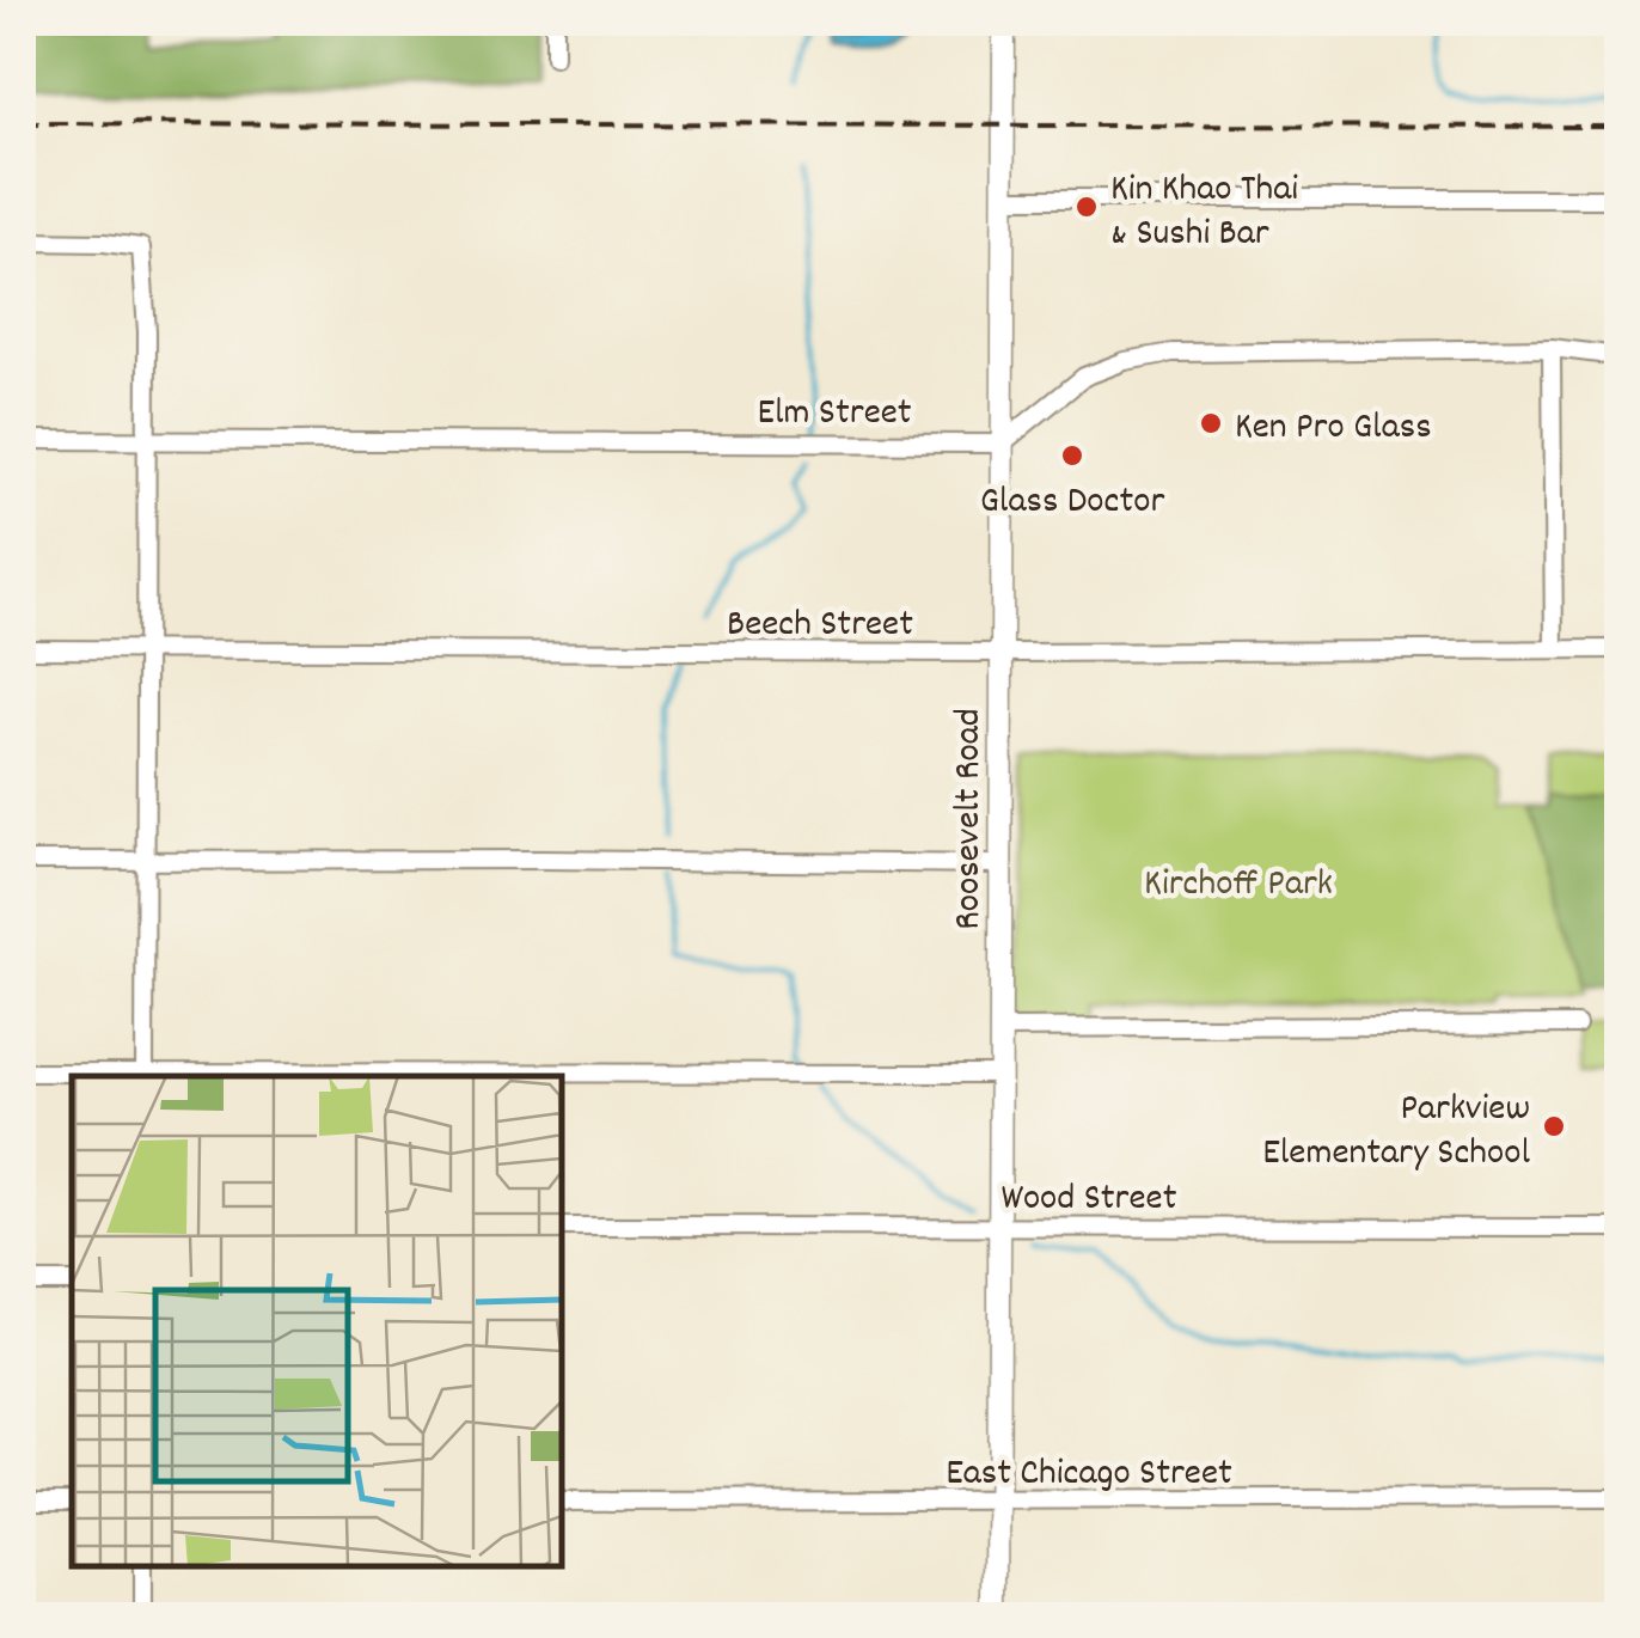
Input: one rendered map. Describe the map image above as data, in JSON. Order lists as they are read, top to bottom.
{
  "streets": {
    "street": [
      "Elm Street",
      "Beech Street",
      "Roosevelt Road",
      "Wood Street",
      "East Chicago Street"
    ]
  },
  "crossings": [
    ["Elm Street", "Roosevelt Road"],
    ["Beech Street", "Roosevelt Road"],
    ["Roosevelt Road", "Wood Street"],
    ["Roosevelt Road", "East Chicago Street"]
  ],
  "parks": ["Kirchoff Park"],
  "places": [
    "Kin Khao Thai & Sushi Bar",
    "Ken Pro Glass",
    "Glass Doctor",
    "Parkview Elementary School"
  ]
}
